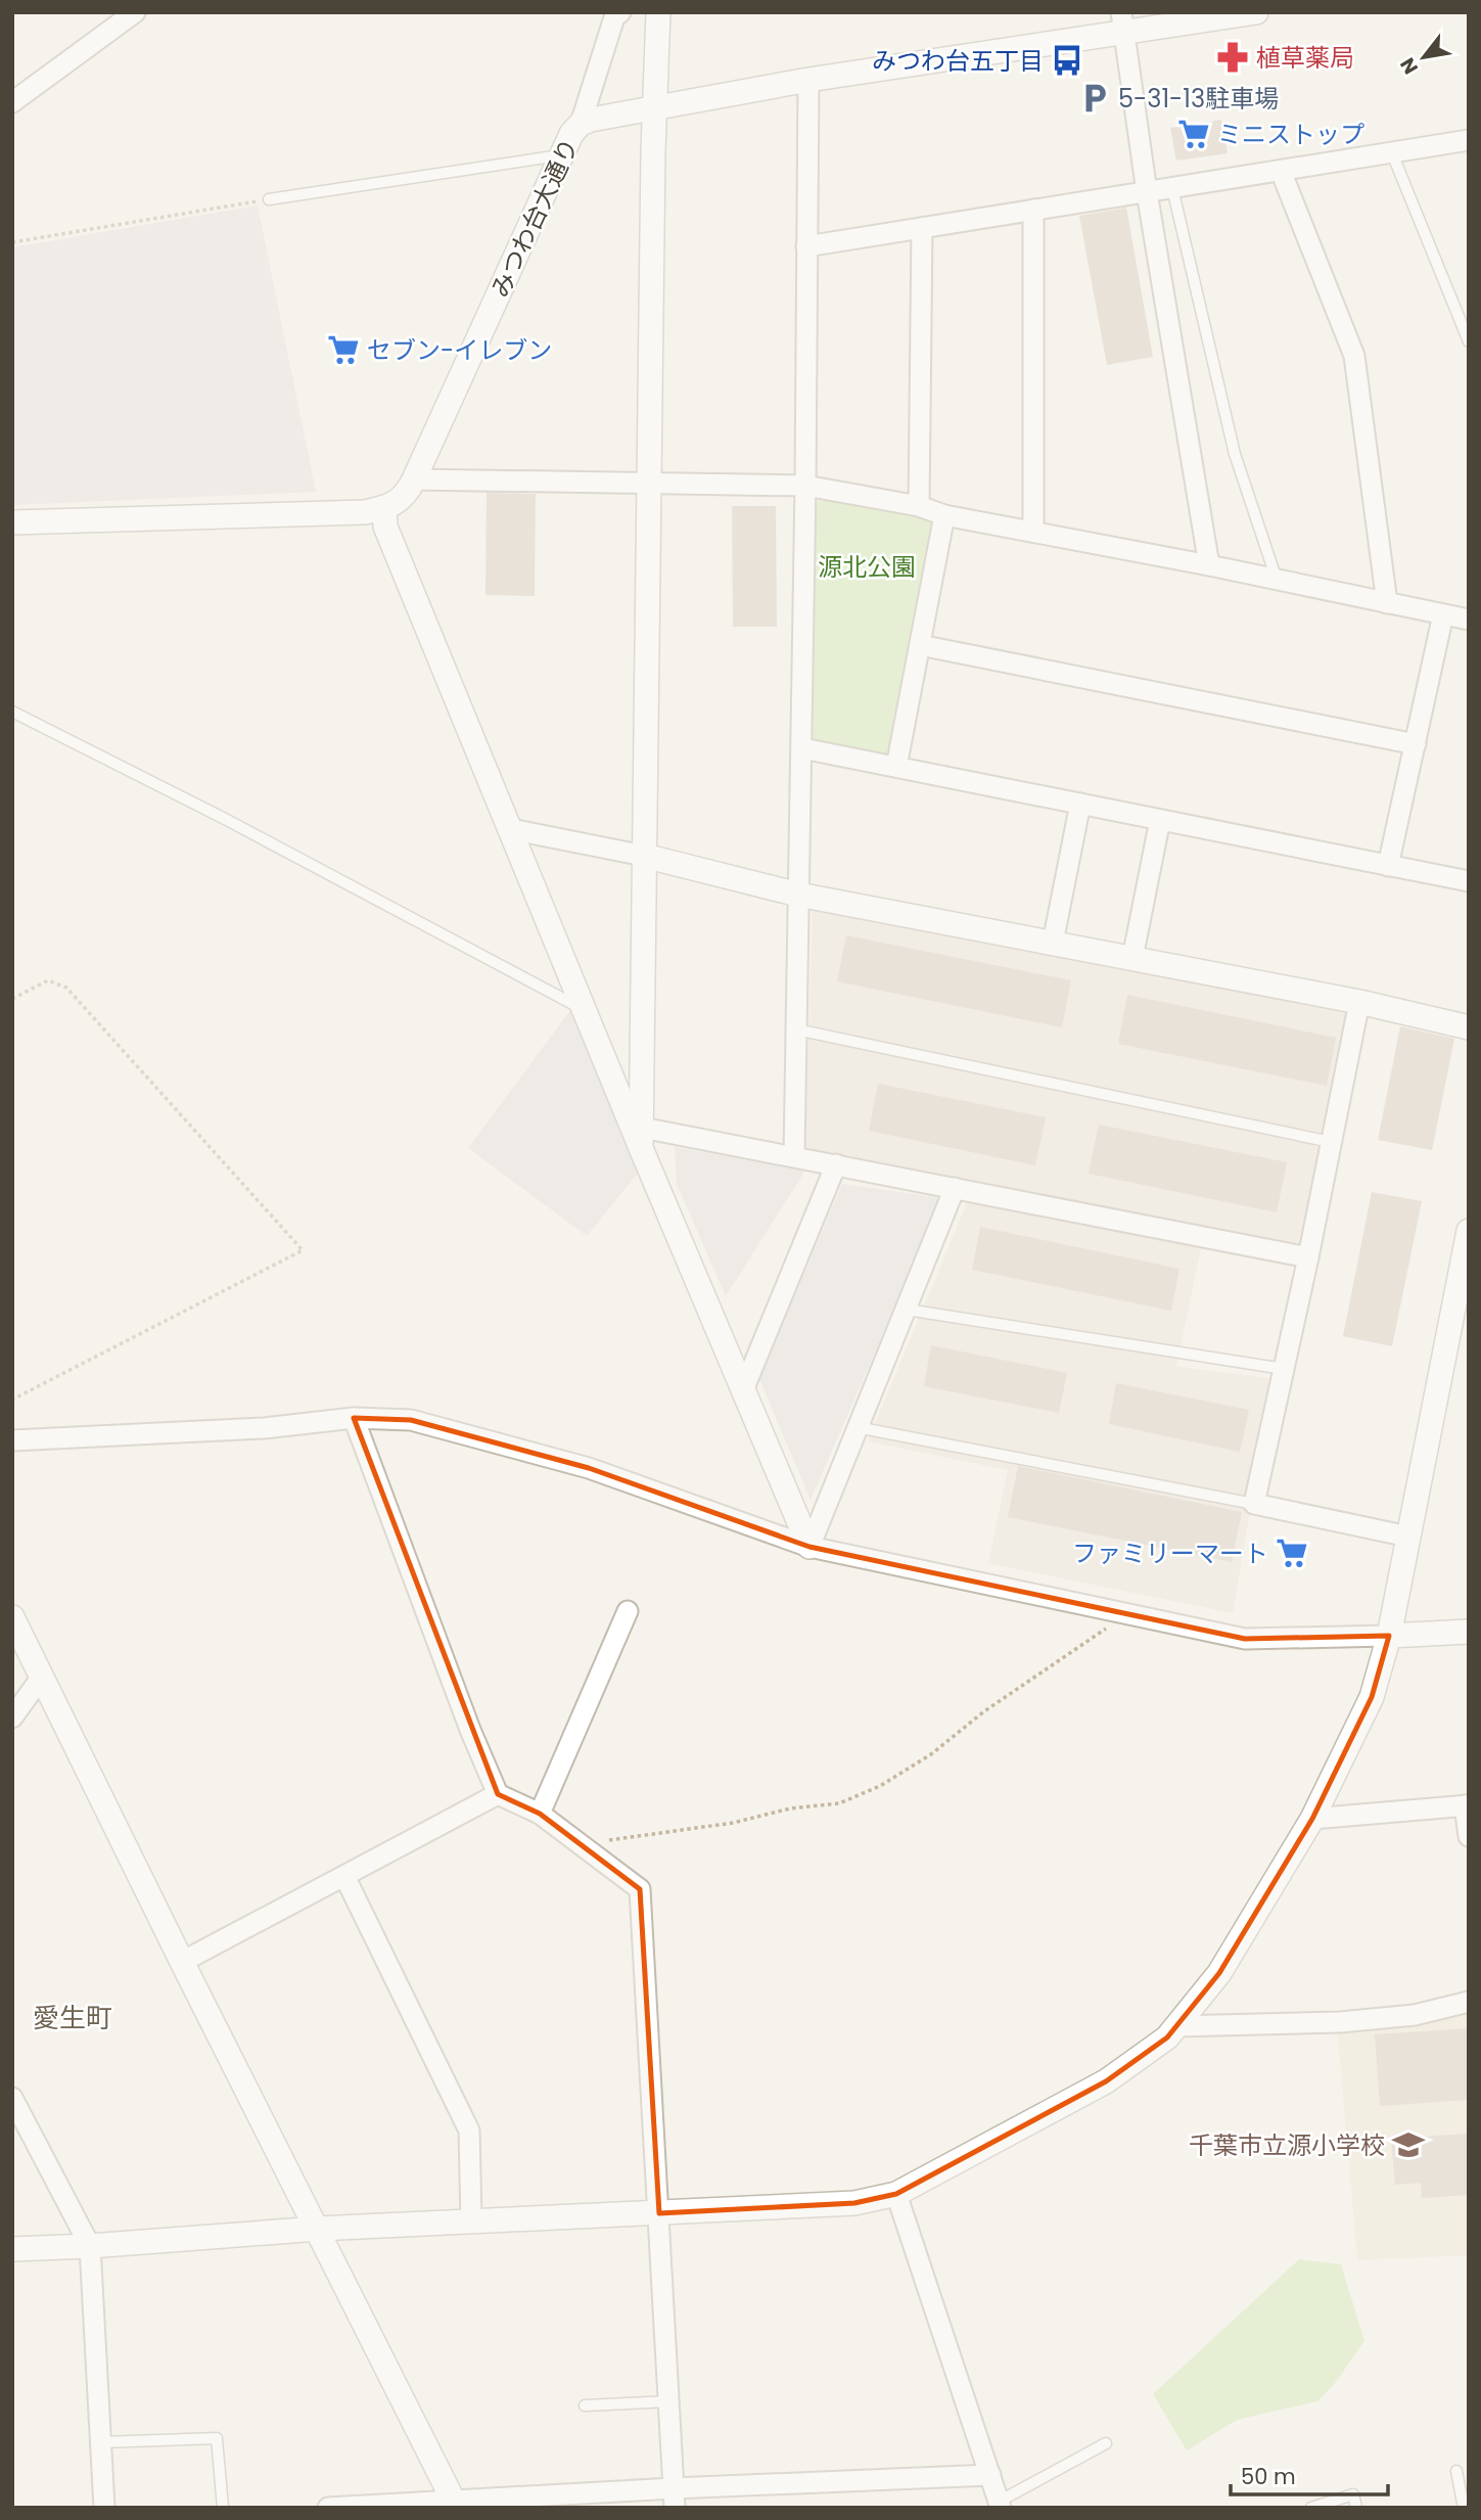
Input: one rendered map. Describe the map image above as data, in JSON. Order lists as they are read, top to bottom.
{
  "streets": {
    "street": ["みつわ台大通り"]
  },
  "districts": ["愛生町"],
  "parks": ["源北公園"],
  "places": {
    "pharmacy": ["植草薬局"],
    "bus stop": ["みつわ台五丁目"],
    "parking": ["5-31-13駐車場"],
    "supermarket": ["ミニストップ", "セブン-イレブン", "ファミリーマート"],
    "school or university": ["千葉市立源小学校"]
  },
  "scale_bar": "50 m",
  "north": "bottom left"
}
